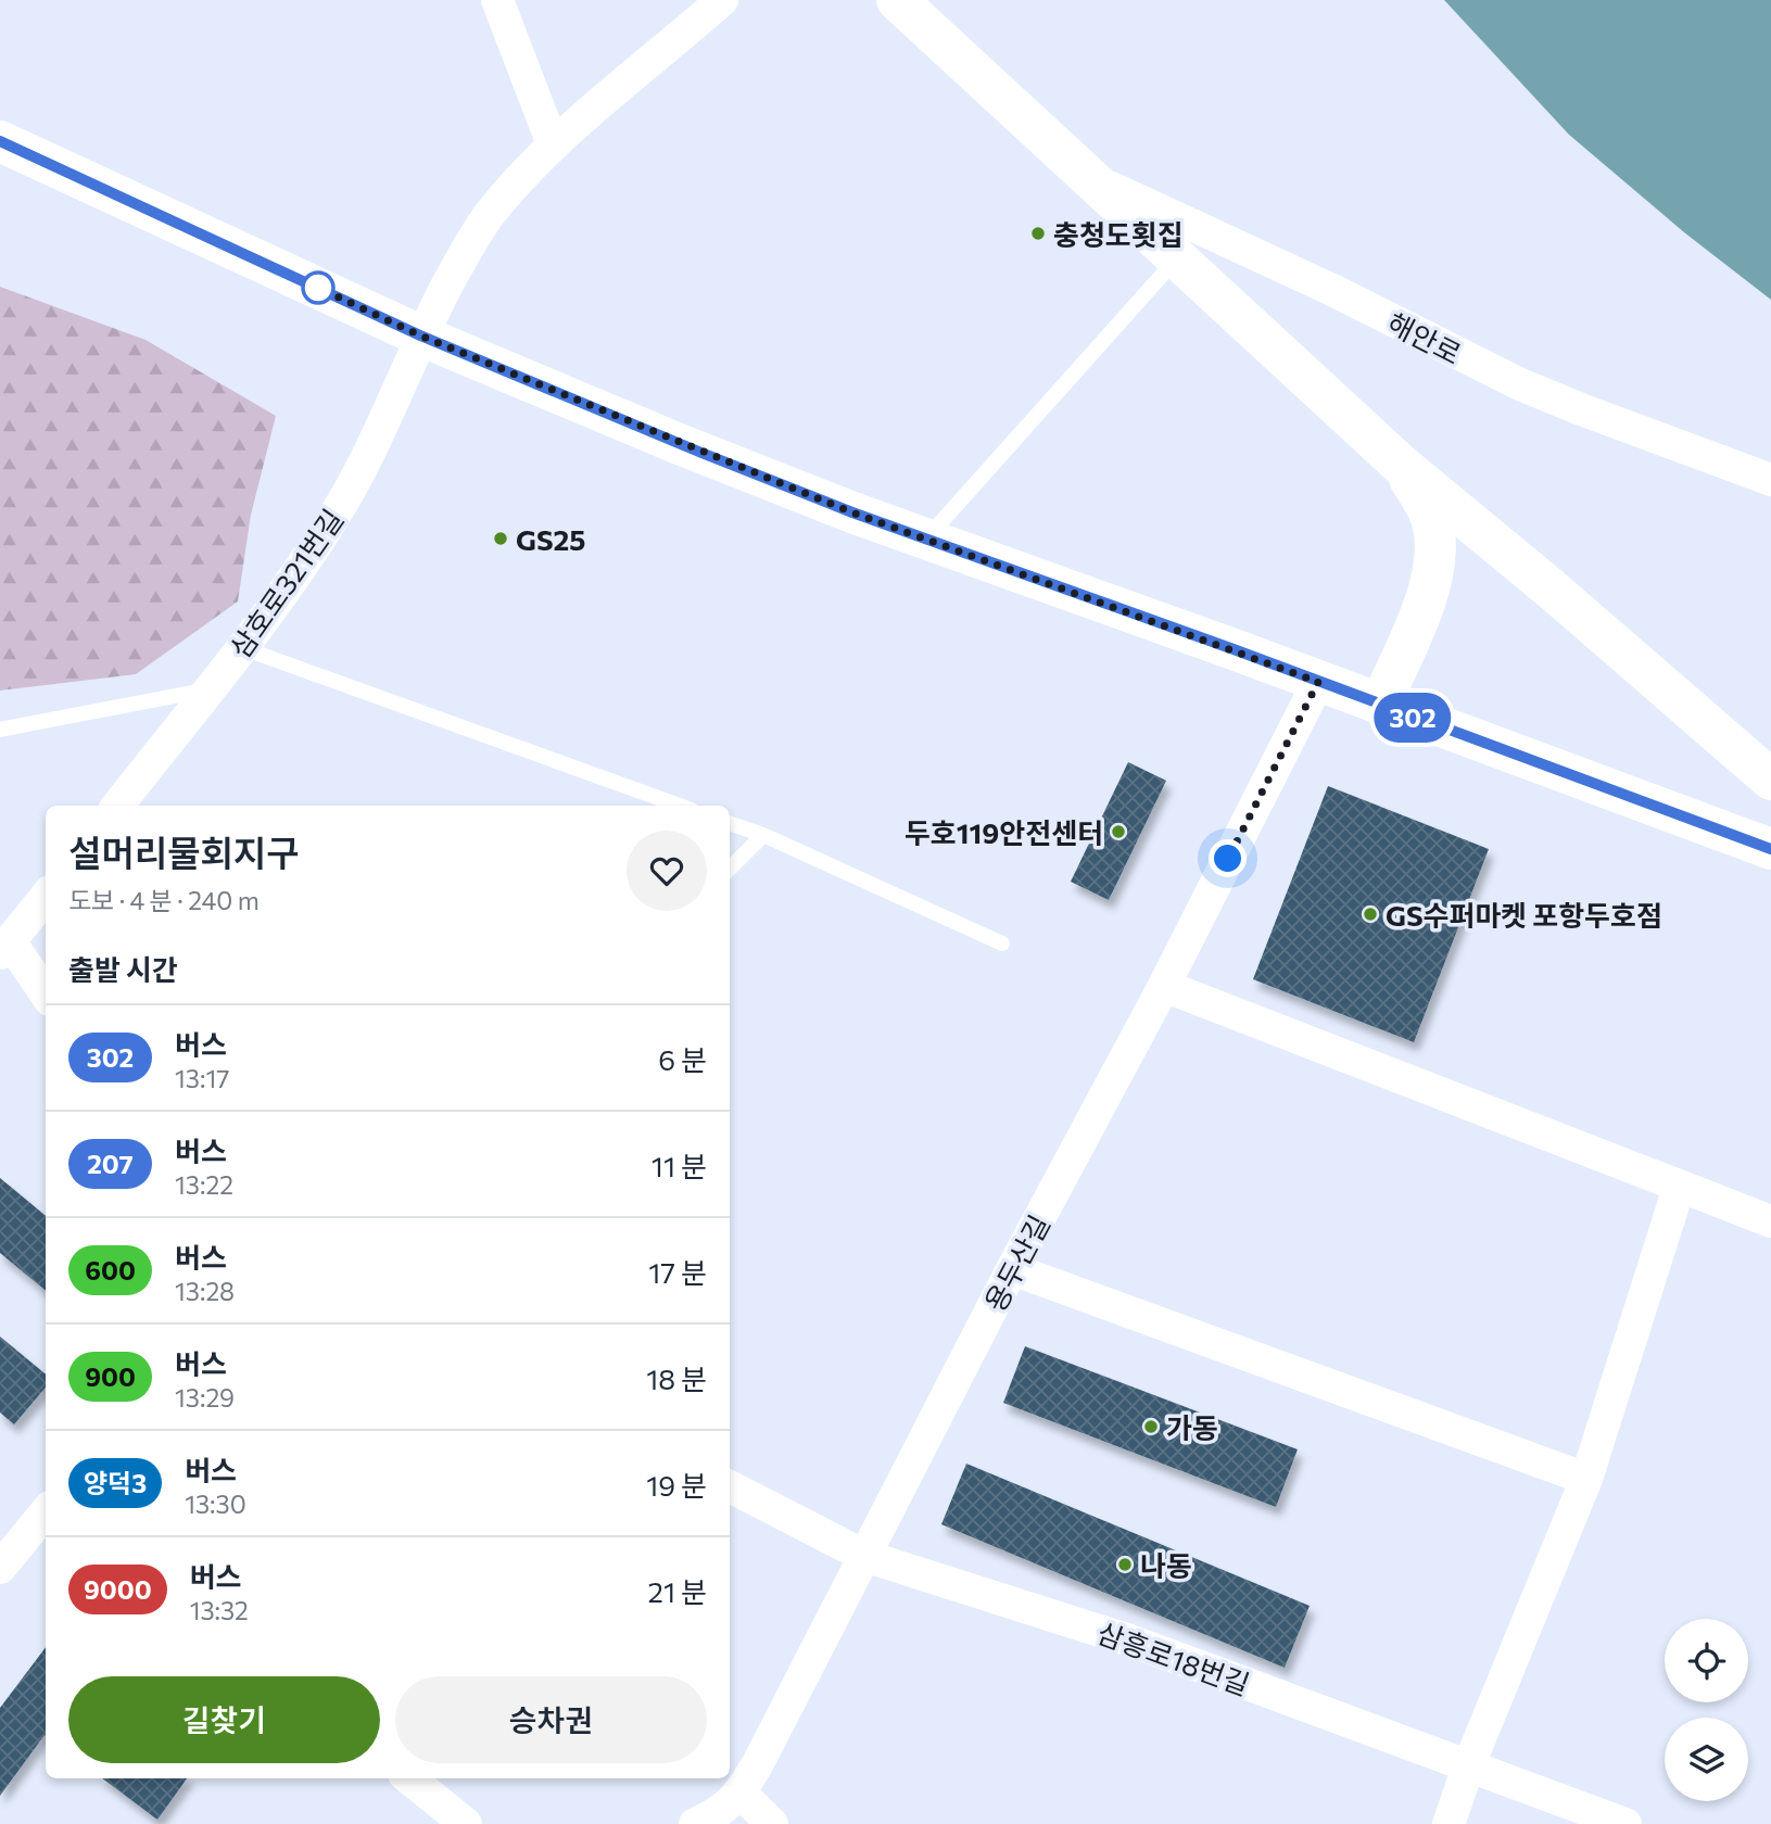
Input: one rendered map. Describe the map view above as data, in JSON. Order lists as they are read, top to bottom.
{
  "streets": {
    "main road": ["해안로"],
    "street": ["삼호로321번길", "용두산길", "삼흥로18번길"]
  },
  "crossings": [
    ["용두산길", "삼흥로18번길"]
  ],
  "places": [
    "충청도횟집",
    "GS25",
    "두호119안전센터",
    "GS수퍼마켓 포항두호점",
    "가동",
    "나동"
  ],
  "lines": ["bus line 302"],
  "page": {
    "on_map": "302",
    "heading": [
      ["설머리물회지구", "도보 · 4 분 · 240 m"],
      "출발 시간"
    ],
    "list": [
      {
        "mark": "302",
        "name": "버스",
        "note": "13:17",
        "value": "6 분"
      },
      {
        "mark": "207",
        "name": "버스",
        "note": "13:22",
        "value": "11 분"
      },
      {
        "mark": "600",
        "name": "버스",
        "note": "13:28",
        "value": "17 분"
      },
      {
        "mark": "900",
        "name": "버스",
        "note": "13:29",
        "value": "18 분"
      },
      {
        "mark": "양덕3",
        "name": "버스",
        "note": "13:30",
        "value": "19 분"
      },
      {
        "mark": "9000",
        "name": "버스",
        "note": "13:32",
        "value": "21 분"
      }
    ],
    "buttons": ["길찾기", "승차권"]
  }
}
